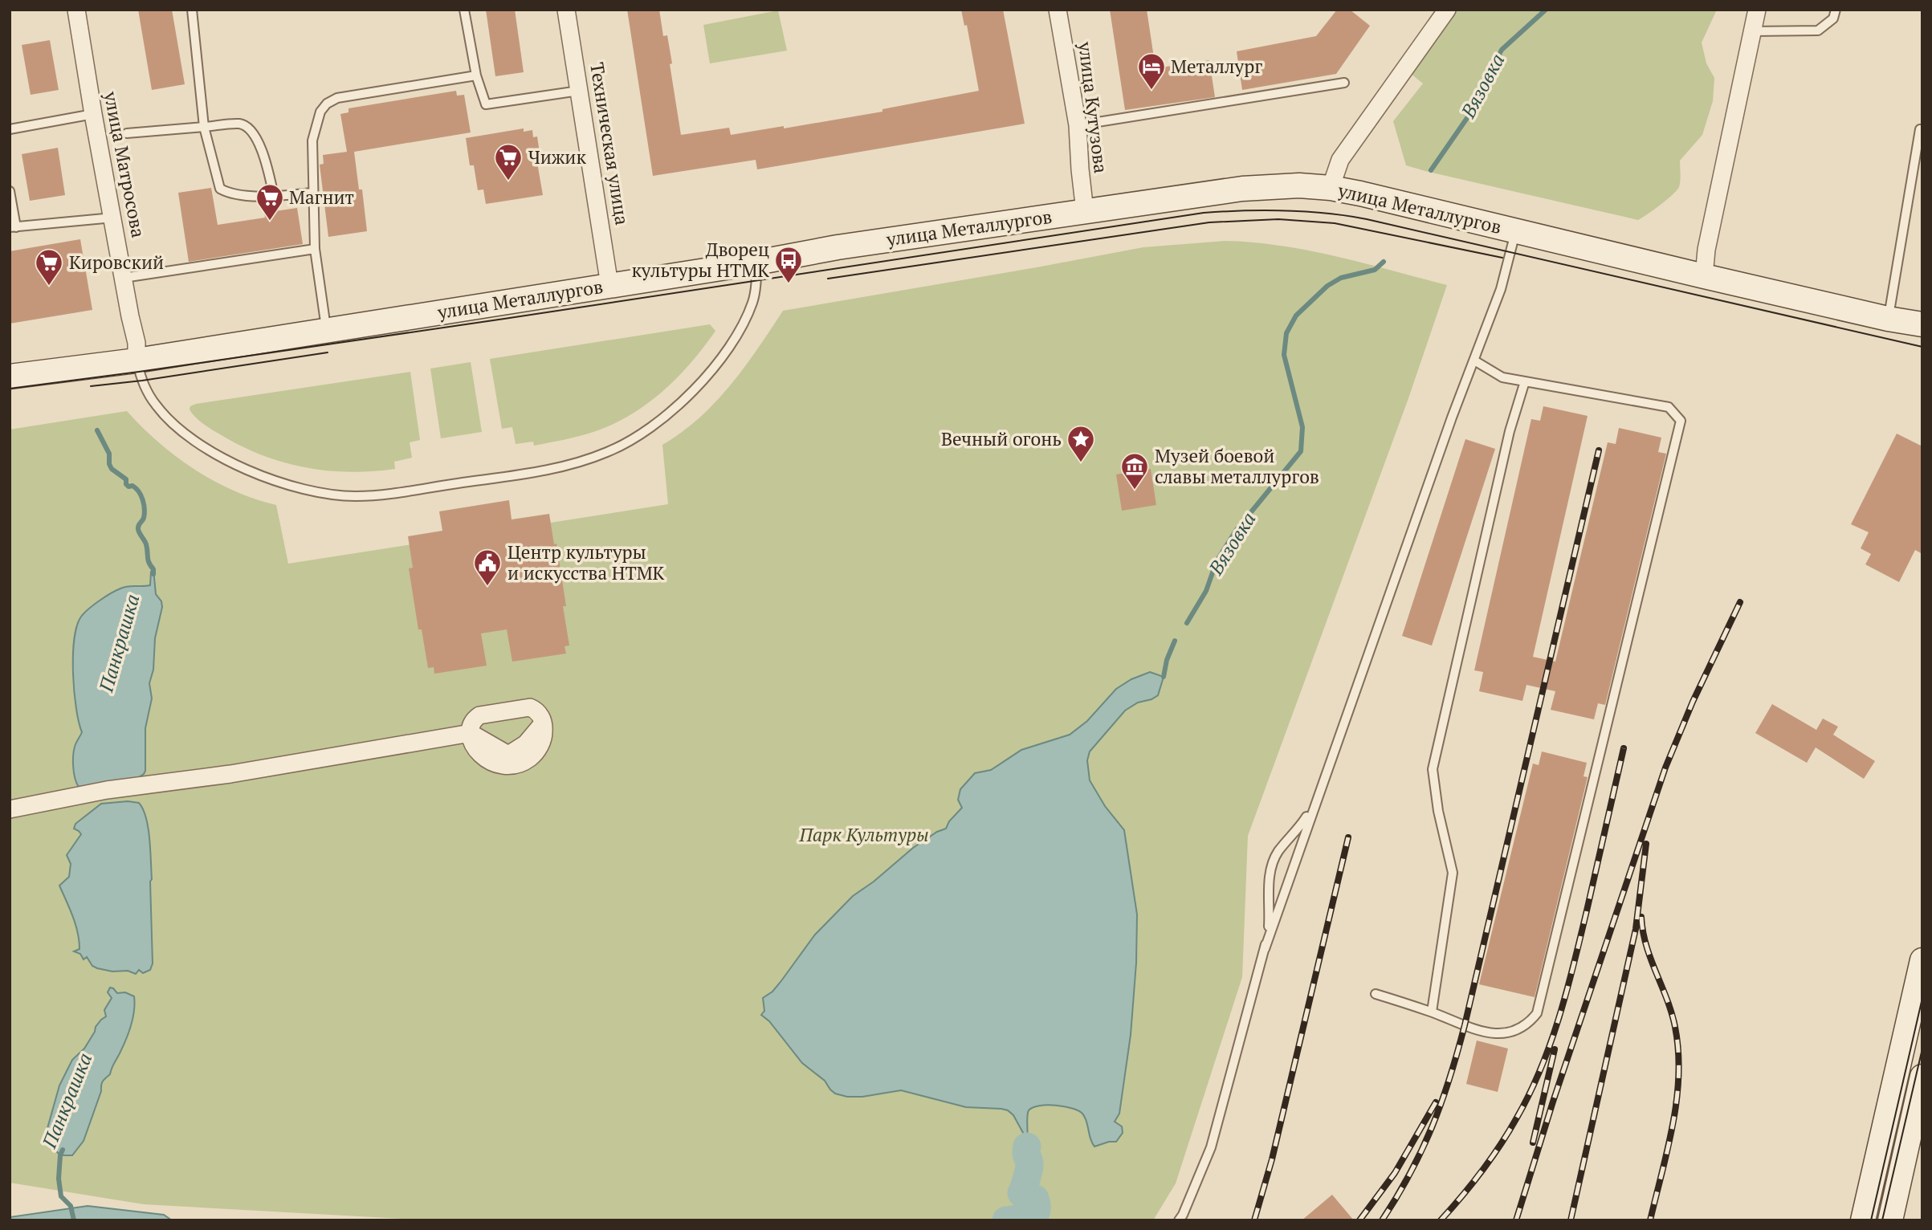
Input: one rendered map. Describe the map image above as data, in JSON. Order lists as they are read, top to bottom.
{
  "streets": {
    "main road": ["улица Металлургов"],
    "street": ["улица Кутузова", "Техническая улица", "улица Матросова"]
  },
  "crossings": [
    ["улица Кутузова", "улица Металлургов"],
    ["Техническая улица", "улица Металлургов"],
    ["улица Матросова", "улица Металлургов"]
  ],
  "water": ["Вязовка", "Панкрашка"],
  "parks": ["Парк Культуры"],
  "places": {
    "hotel": ["Металлург"],
    "supermarket": ["Чижик", "Магнит", "Кировский"],
    "bus stop": ["Дворец культуры НТМК"],
    "place": ["Вечный огонь"],
    "museum": ["Музей боевой славы металлургов"],
    "public building": ["Центр культуры и искусства НТМК"]
  }
}
